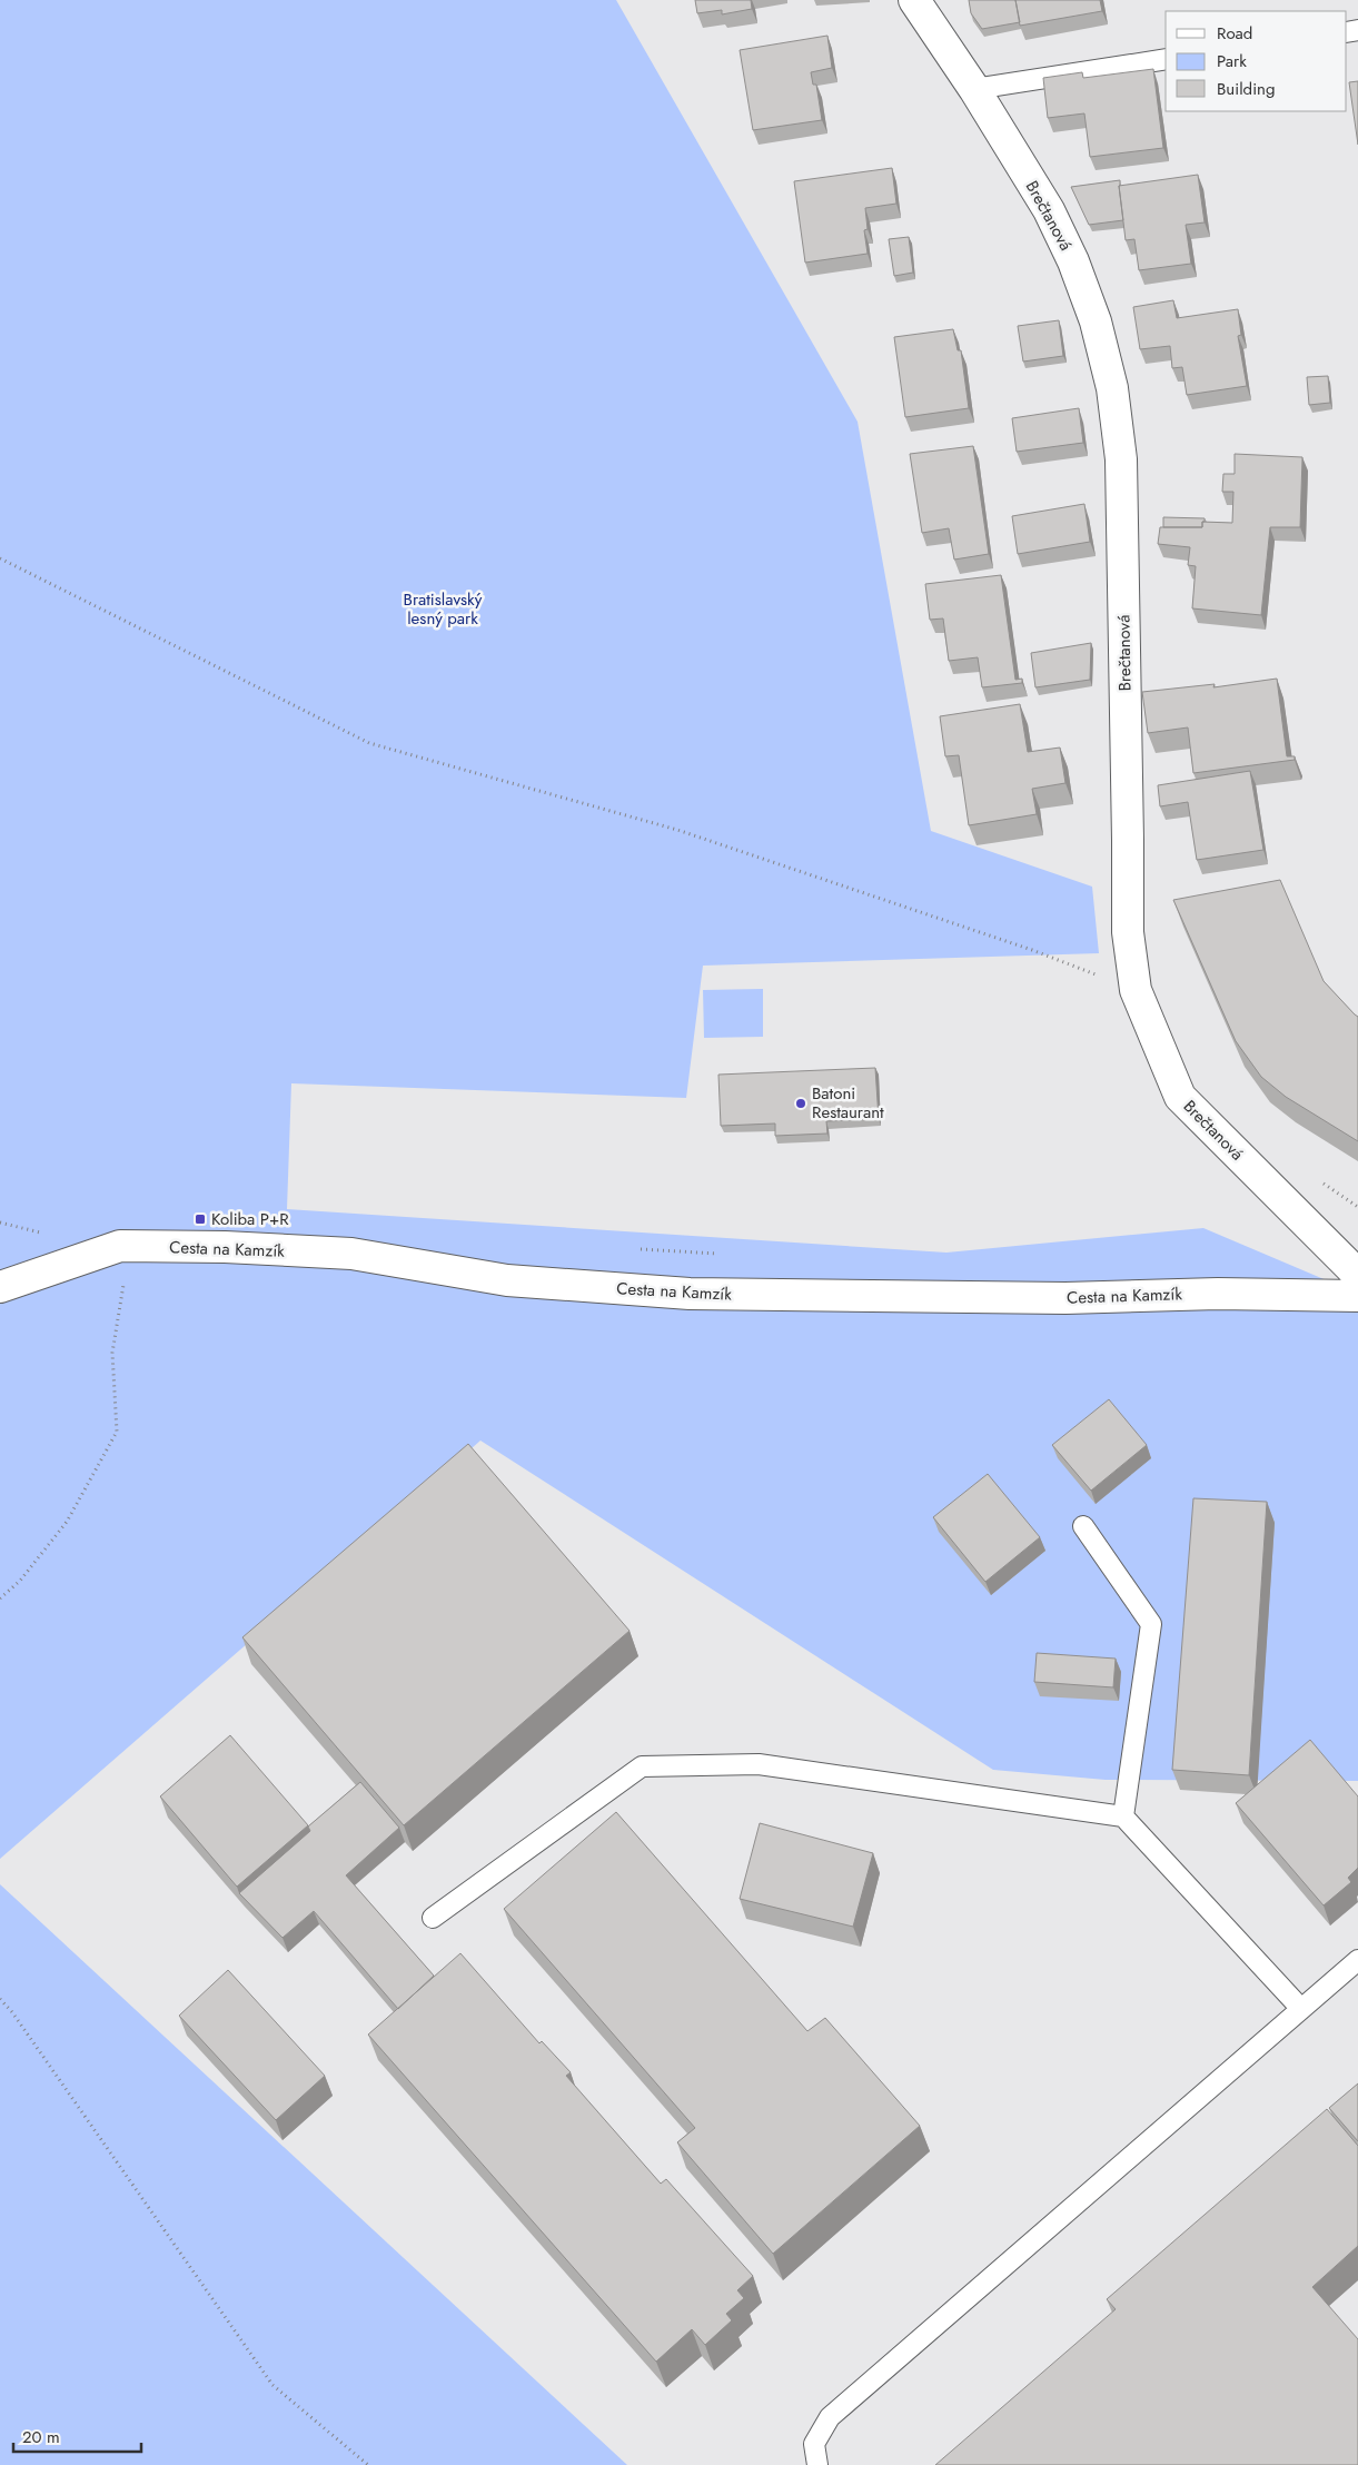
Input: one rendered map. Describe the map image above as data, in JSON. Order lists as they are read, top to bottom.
{
  "streets": {
    "street": ["Brečtanová", "Cesta na Kamzík"]
  },
  "parks": ["Bratislavský lesný park"],
  "places": {
    "other": ["Batoni Restaurant"],
    "transit": ["Koliba P+R"]
  },
  "legend": ["Road", "Park", "Building"],
  "scale_bar": "20 m"
}
